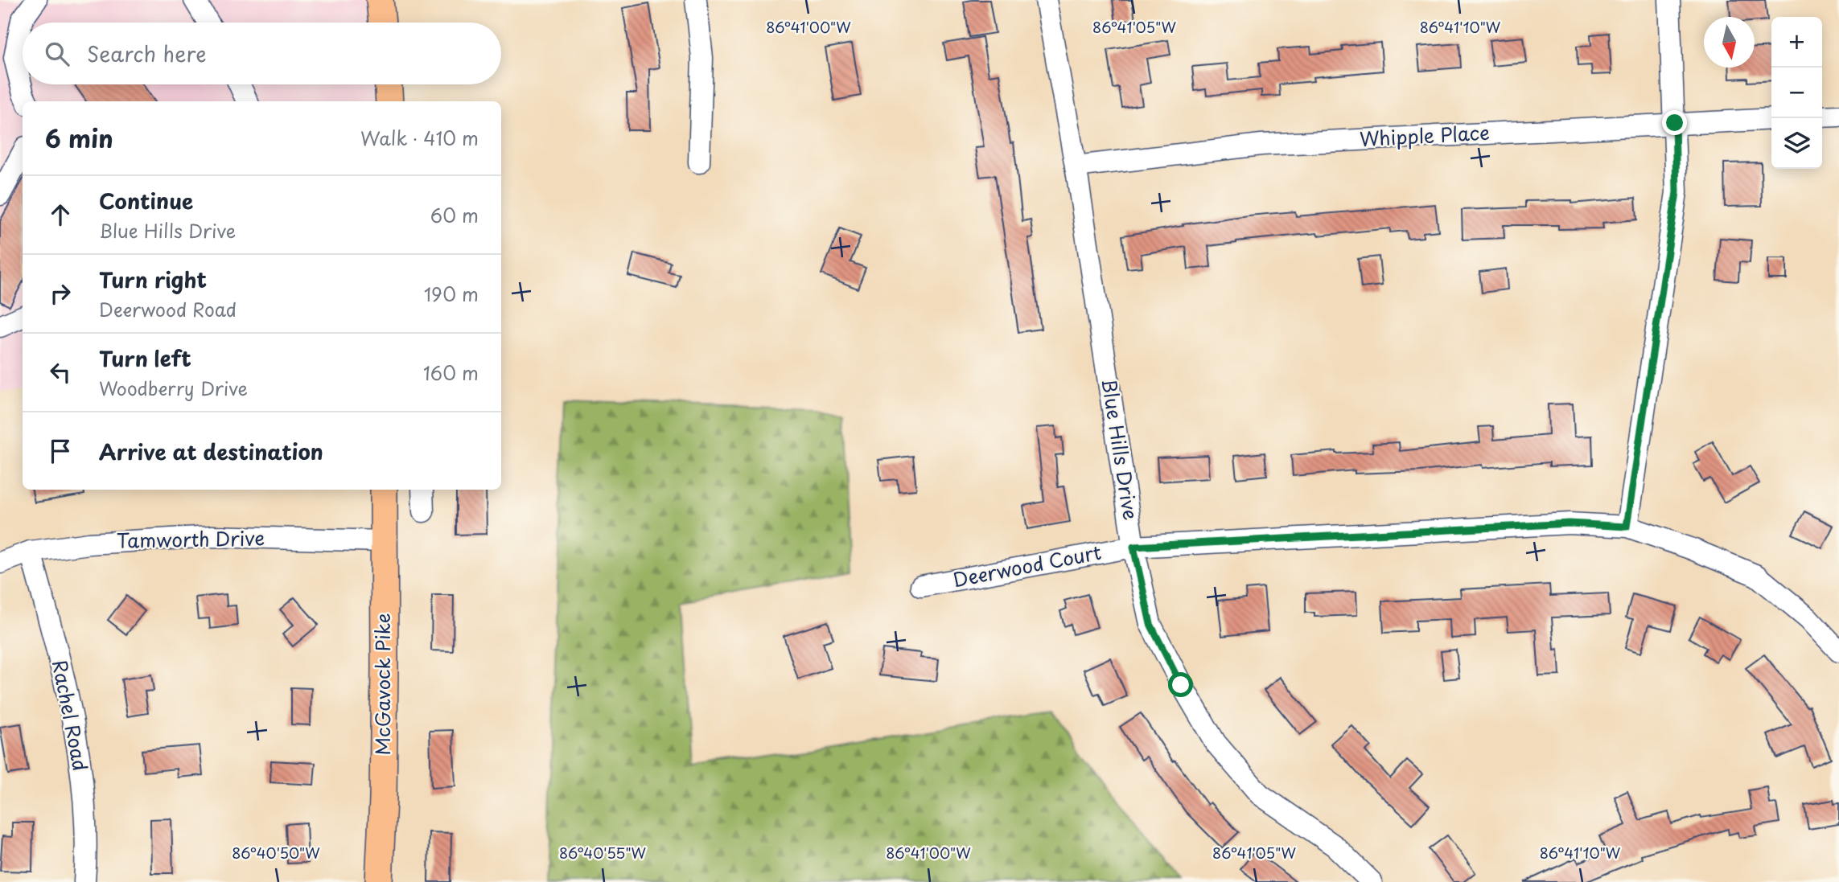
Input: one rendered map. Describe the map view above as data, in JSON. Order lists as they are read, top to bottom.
{
  "streets": {
    "main road": ["McGavock Pike"],
    "street": [
      "Whipple Place",
      "Blue Hills Drive",
      "Tamworth Drive",
      "Deerwood Court",
      "Rachel Road"
    ]
  },
  "crossings": [
    ["Whipple Place", "Blue Hills Drive"],
    ["Blue Hills Drive", "Deerwood Court"],
    ["Tamworth Drive", "McGavock Pike"],
    ["Tamworth Drive", "Rachel Road"]
  ],
  "north": "bottom",
  "page": {
    "map_buttons": ["+", "−"],
    "search": "Search here",
    "heading": ["6 min", "Walk · 410 m"],
    "list": [
      ["Continue", "Blue Hills Drive", "60 m"],
      ["Turn right", "Deerwood Road", "190 m"],
      ["Turn left", "Woodberry Drive", "160 m"],
      "Arrive at destination"
    ]
  },
  "coordinates": [
    "86°41'00\"W",
    "86°41'05\"W",
    "86°41'10\"W",
    "86°40'50\"W",
    "86°40'55\"W"
  ]
}
